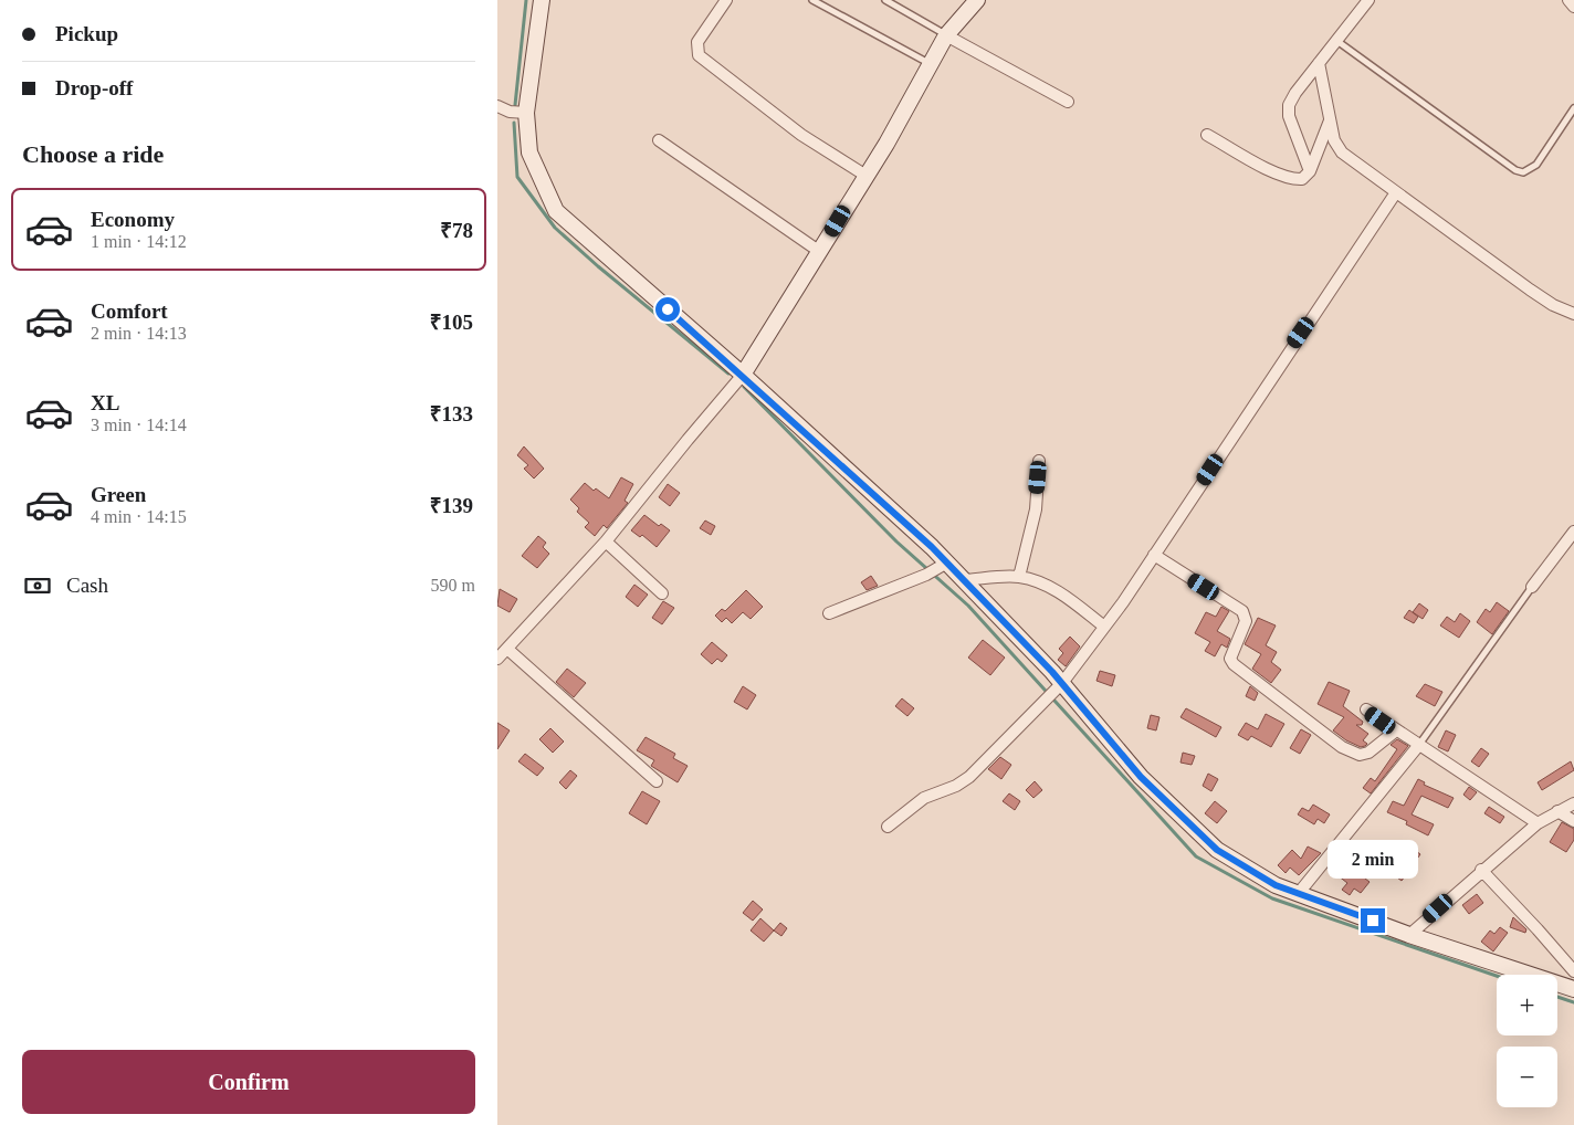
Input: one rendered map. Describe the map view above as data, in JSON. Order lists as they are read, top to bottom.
{
  "page": {
    "banner": ["Pickup", "Drop-off"],
    "heading": "Choose a ride",
    "list": [
      {
        "name": "Economy",
        "note": "1 min · 14:12",
        "value": "₹78"
      },
      {
        "name": "Comfort",
        "note": "2 min · 14:13",
        "value": "₹105"
      },
      {
        "name": "XL",
        "note": "3 min · 14:14",
        "value": "₹133"
      },
      {
        "name": "Green",
        "note": "4 min · 14:15",
        "value": "₹139"
      }
    ],
    "pay": ["Cash", "590 m"],
    "bubble": "2 min",
    "map_buttons": ["+", "−"],
    "buttons": "Confirm"
  }
}
